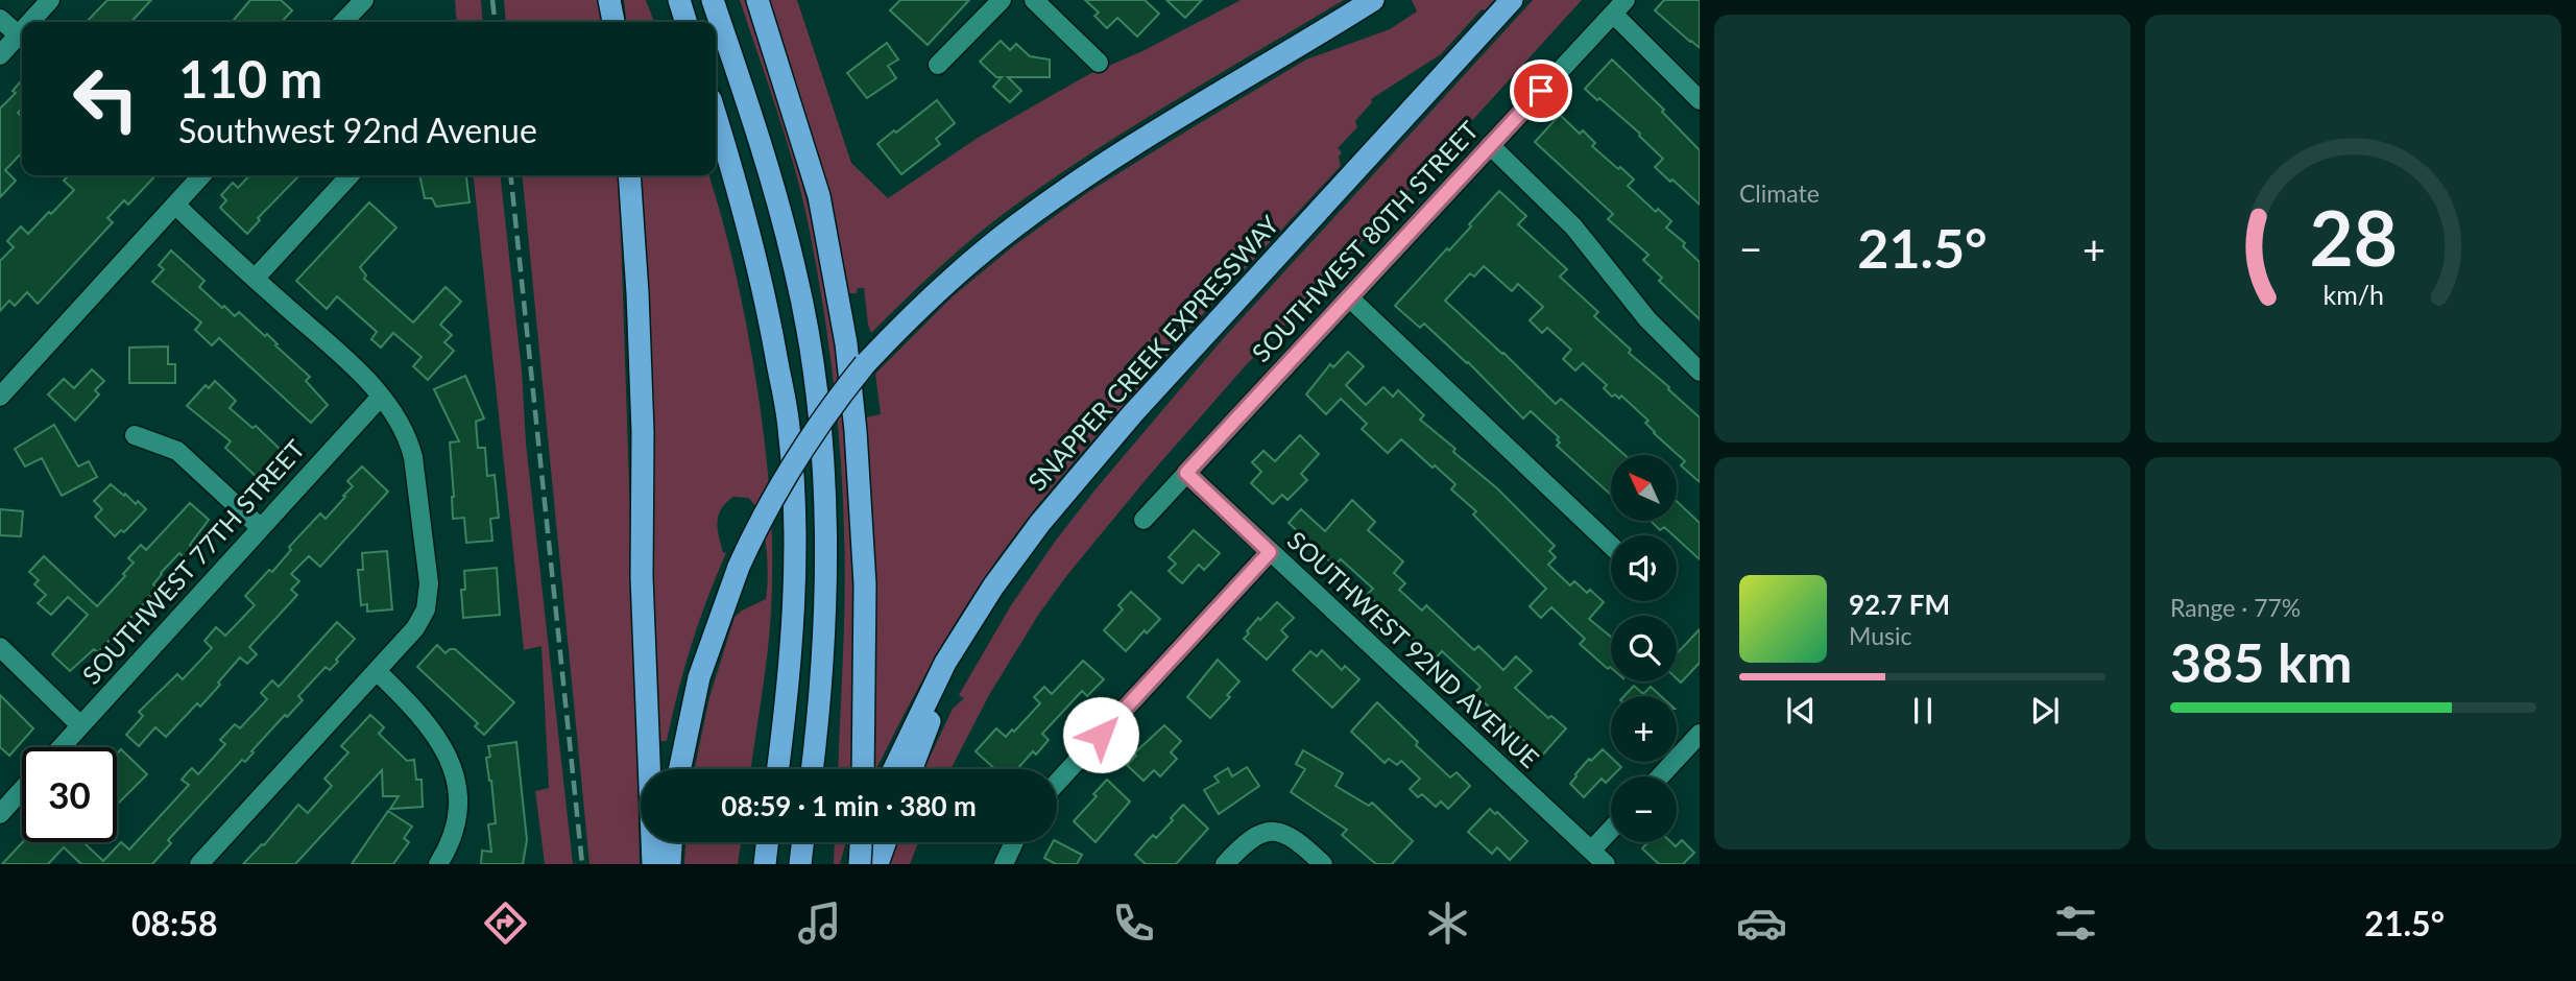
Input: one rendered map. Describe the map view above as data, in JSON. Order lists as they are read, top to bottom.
{
  "streets": {
    "highway": ["SNAPPER CREEK EXPRESSWAY"],
    "street": ["SOUTHWEST 80TH STREET", "SOUTHWEST 77TH STREET", "SOUTHWEST 92ND AVENUE"]
  },
  "crossings": [
    ["SOUTHWEST 80TH STREET", "SOUTHWEST 92ND AVENUE"]
  ],
  "north": "top left",
  "page": {
    "tile": [
      "Climate",
      ["Range · 77%", "385 km"]
    ],
    "turn": ["110 m", "Southwest 92nd Avenue"],
    "heat": ["−", "21.5°", "+"],
    "map_buttons": ["+", "−"],
    "song": ["92.7 FM", "Music"],
    "limit": "30",
    "trip": "08:59 · 1 min · 380 m",
    "tabs": ["08:58", "21.5°"],
    "gauge": ["28", "km/h"]
  }
}
